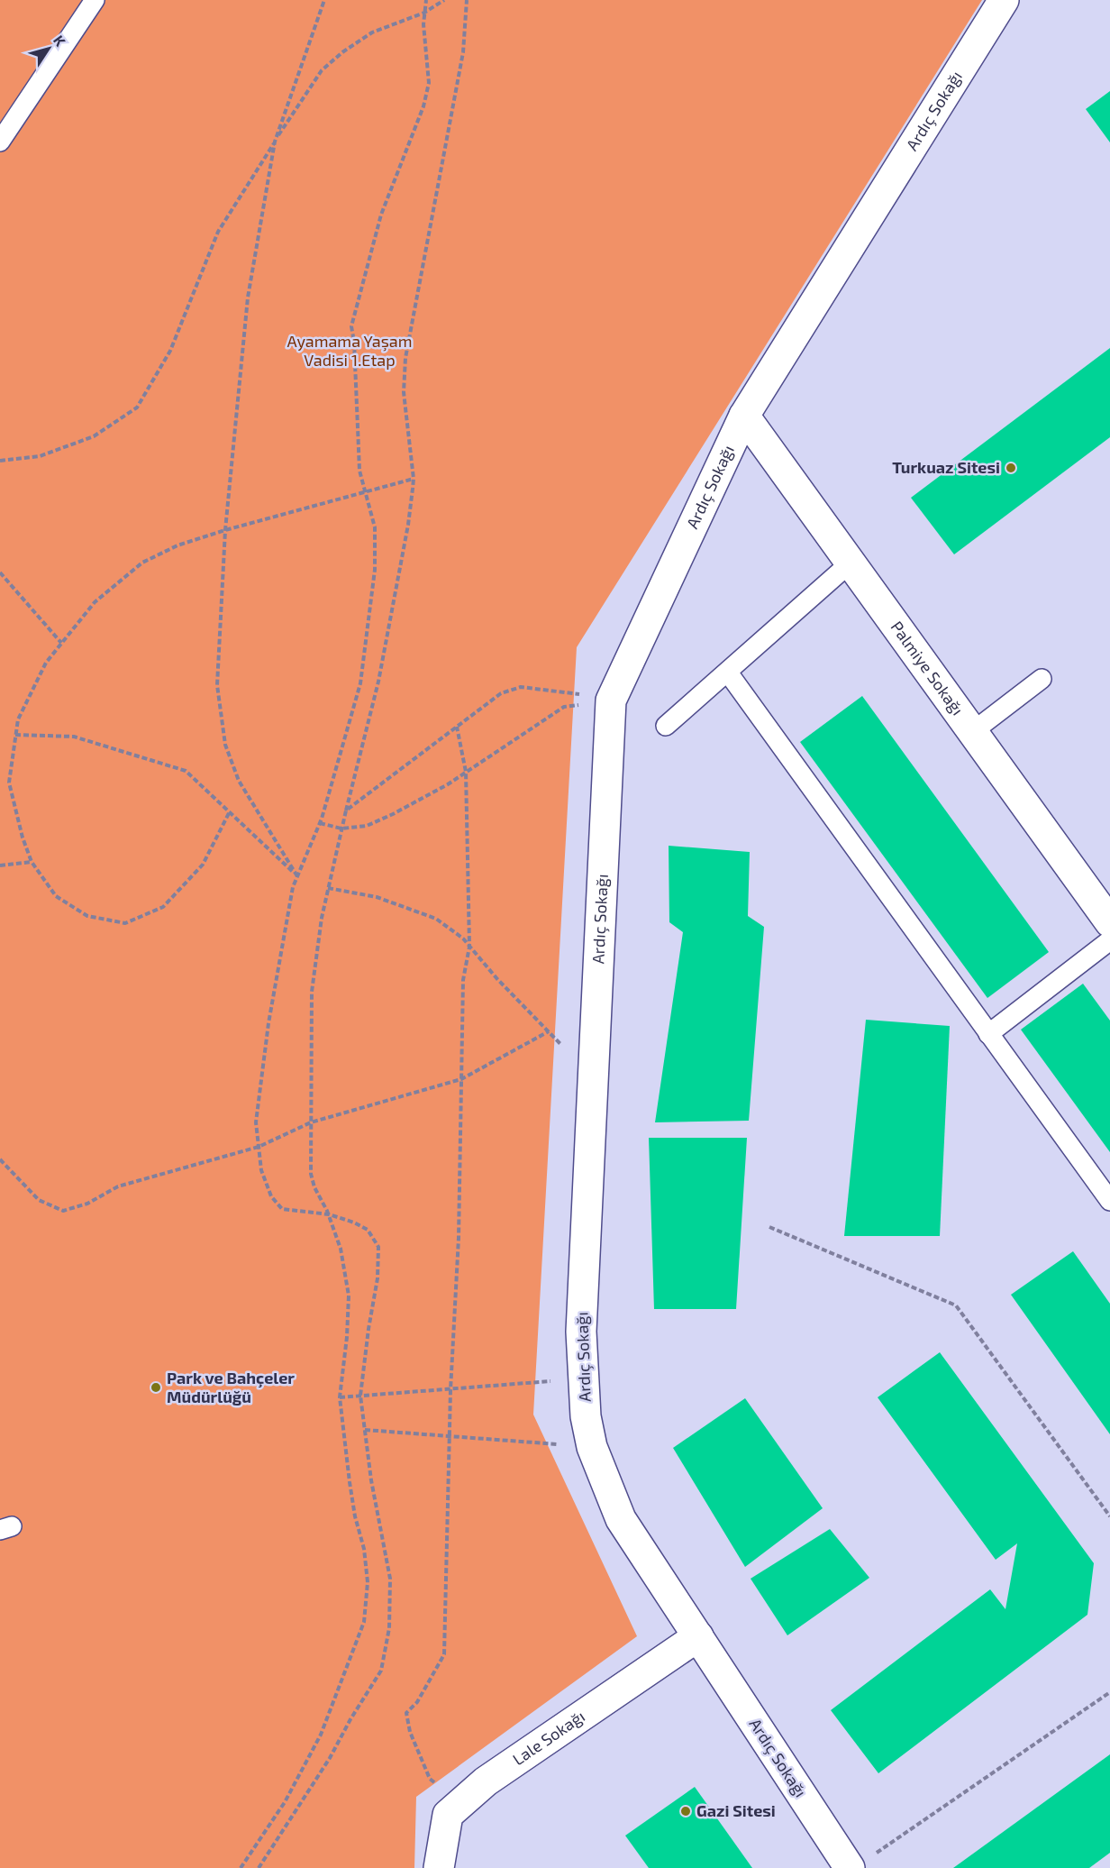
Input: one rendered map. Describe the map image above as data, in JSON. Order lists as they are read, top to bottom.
{
  "streets": {
    "street": ["Ardıç Sokağı", "Palmiye Sokağı", "Lale Sokağı"]
  },
  "crossings": [
    ["Ardıç Sokağı", "Palmiye Sokağı"],
    ["Ardıç Sokağı", "Lale Sokağı"]
  ],
  "parks": ["Ayamama Yaşam Vadisi 1.Etap"],
  "places": ["Turkuaz Sitesi", "Park ve Bahçeler Müdürlüğü", "Gazi Sitesi"],
  "north": "top right"
}
